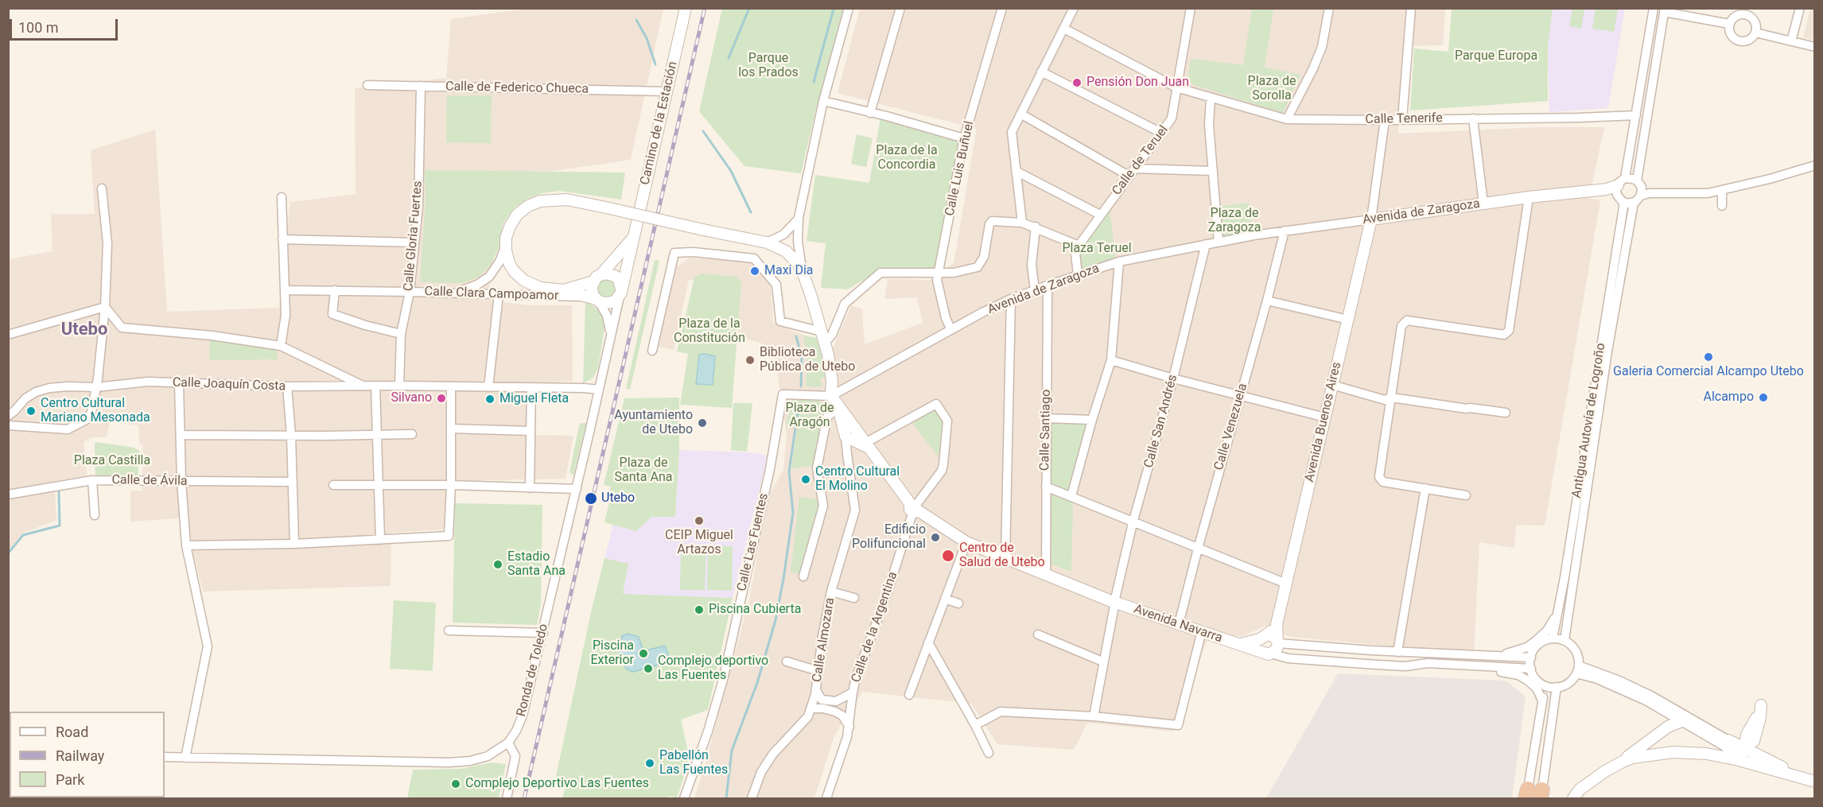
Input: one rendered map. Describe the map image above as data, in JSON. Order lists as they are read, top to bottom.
{
  "streets": {
    "street": [
      "Calle de Federico Chueca",
      "Calle Tenerife",
      "Camino de la Estación",
      "Calle de Teruel",
      "Calle Luis Buñuel",
      "Avenida de Zaragoza",
      "Calle Gloria Fuertes",
      "Calle Clara Campoamor",
      "Calle Joaquín Costa",
      "Antigua Autovía de Logroño",
      "Calle San Andrés",
      "Avenida Buenos Aires",
      "Calle Venezuela",
      "Calle Santiago",
      "Calle de Ávila",
      "Calle Las Fuentes",
      "Avenida Navarra",
      "Calle de la Argentina",
      "Calle Almozara",
      "Ronda de Toledo"
    ]
  },
  "crossings": [
    ["Calle de Federico Chueca", "Camino de la Estación"],
    ["Calle de Federico Chueca", "Calle Gloria Fuertes"],
    ["Calle Tenerife", "Calle de Teruel"],
    ["Camino de la Estación", "Ronda de Toledo"],
    ["Calle Luis Buñuel", "Avenida de Zaragoza"],
    ["Avenida de Zaragoza", "Antigua Autovía de Logroño"],
    ["Avenida de Zaragoza", "Calle San Andrés"],
    ["Avenida de Zaragoza", "Avenida Buenos Aires"],
    ["Avenida de Zaragoza", "Calle Venezuela"],
    ["Avenida de Zaragoza", "Calle Santiago"],
    ["Avenida de Zaragoza", "Calle Las Fuentes"],
    ["Avenida de Zaragoza", "Avenida Navarra"],
    ["Calle Gloria Fuertes", "Calle Clara Campoamor"],
    ["Calle Gloria Fuertes", "Calle Joaquín Costa"],
    ["Calle Joaquín Costa", "Ronda de Toledo"],
    ["Calle San Andrés", "Avenida Navarra"],
    ["Avenida Buenos Aires", "Avenida Navarra"],
    ["Calle Venezuela", "Avenida Navarra"],
    ["Calle Santiago", "Avenida Navarra"],
    ["Calle Las Fuentes", "Avenida Navarra"],
    ["Avenida Navarra", "Calle de la Argentina"],
    ["Avenida Navarra", "Calle Almozara"]
  ],
  "districts": ["Utebo"],
  "parks": [
    "Parque Europa",
    "Parque los Prados",
    "Plaza de Sorolla",
    "Plaza de la Concordia",
    "Plaza de Zaragoza",
    "Plaza Teruel",
    "Plaza de la Constitución",
    "Plaza de Aragón",
    "Plaza Castilla",
    "Plaza de Santa Ana"
  ],
  "places": [
    "Pensión Don Juan",
    "Maxi Dia",
    "Galeria Comercial Alcampo Utebo",
    "Biblioteca Pública de Utebo",
    "Alcampo",
    "Silvano",
    "Miguel Fleta",
    "Centro Cultural Mariano Mesonada",
    "Ayuntamiento de Utebo",
    "Centro Cultural El Molino",
    "Utebo",
    "CEIP Miguel Artazos",
    "Edificio Polifuncional",
    "Centro de Salud de Utebo",
    "Estadio Santa Ana",
    "Piscina Cubierta",
    "Piscina Exterior",
    "Complejo deportivo Las Fuentes",
    "Pabellón Las Fuentes",
    "Complejo Deportivo Las Fuentes"
  ],
  "legend": ["Road", "Railway", "Park"],
  "scale_bar": "100 m"
}
